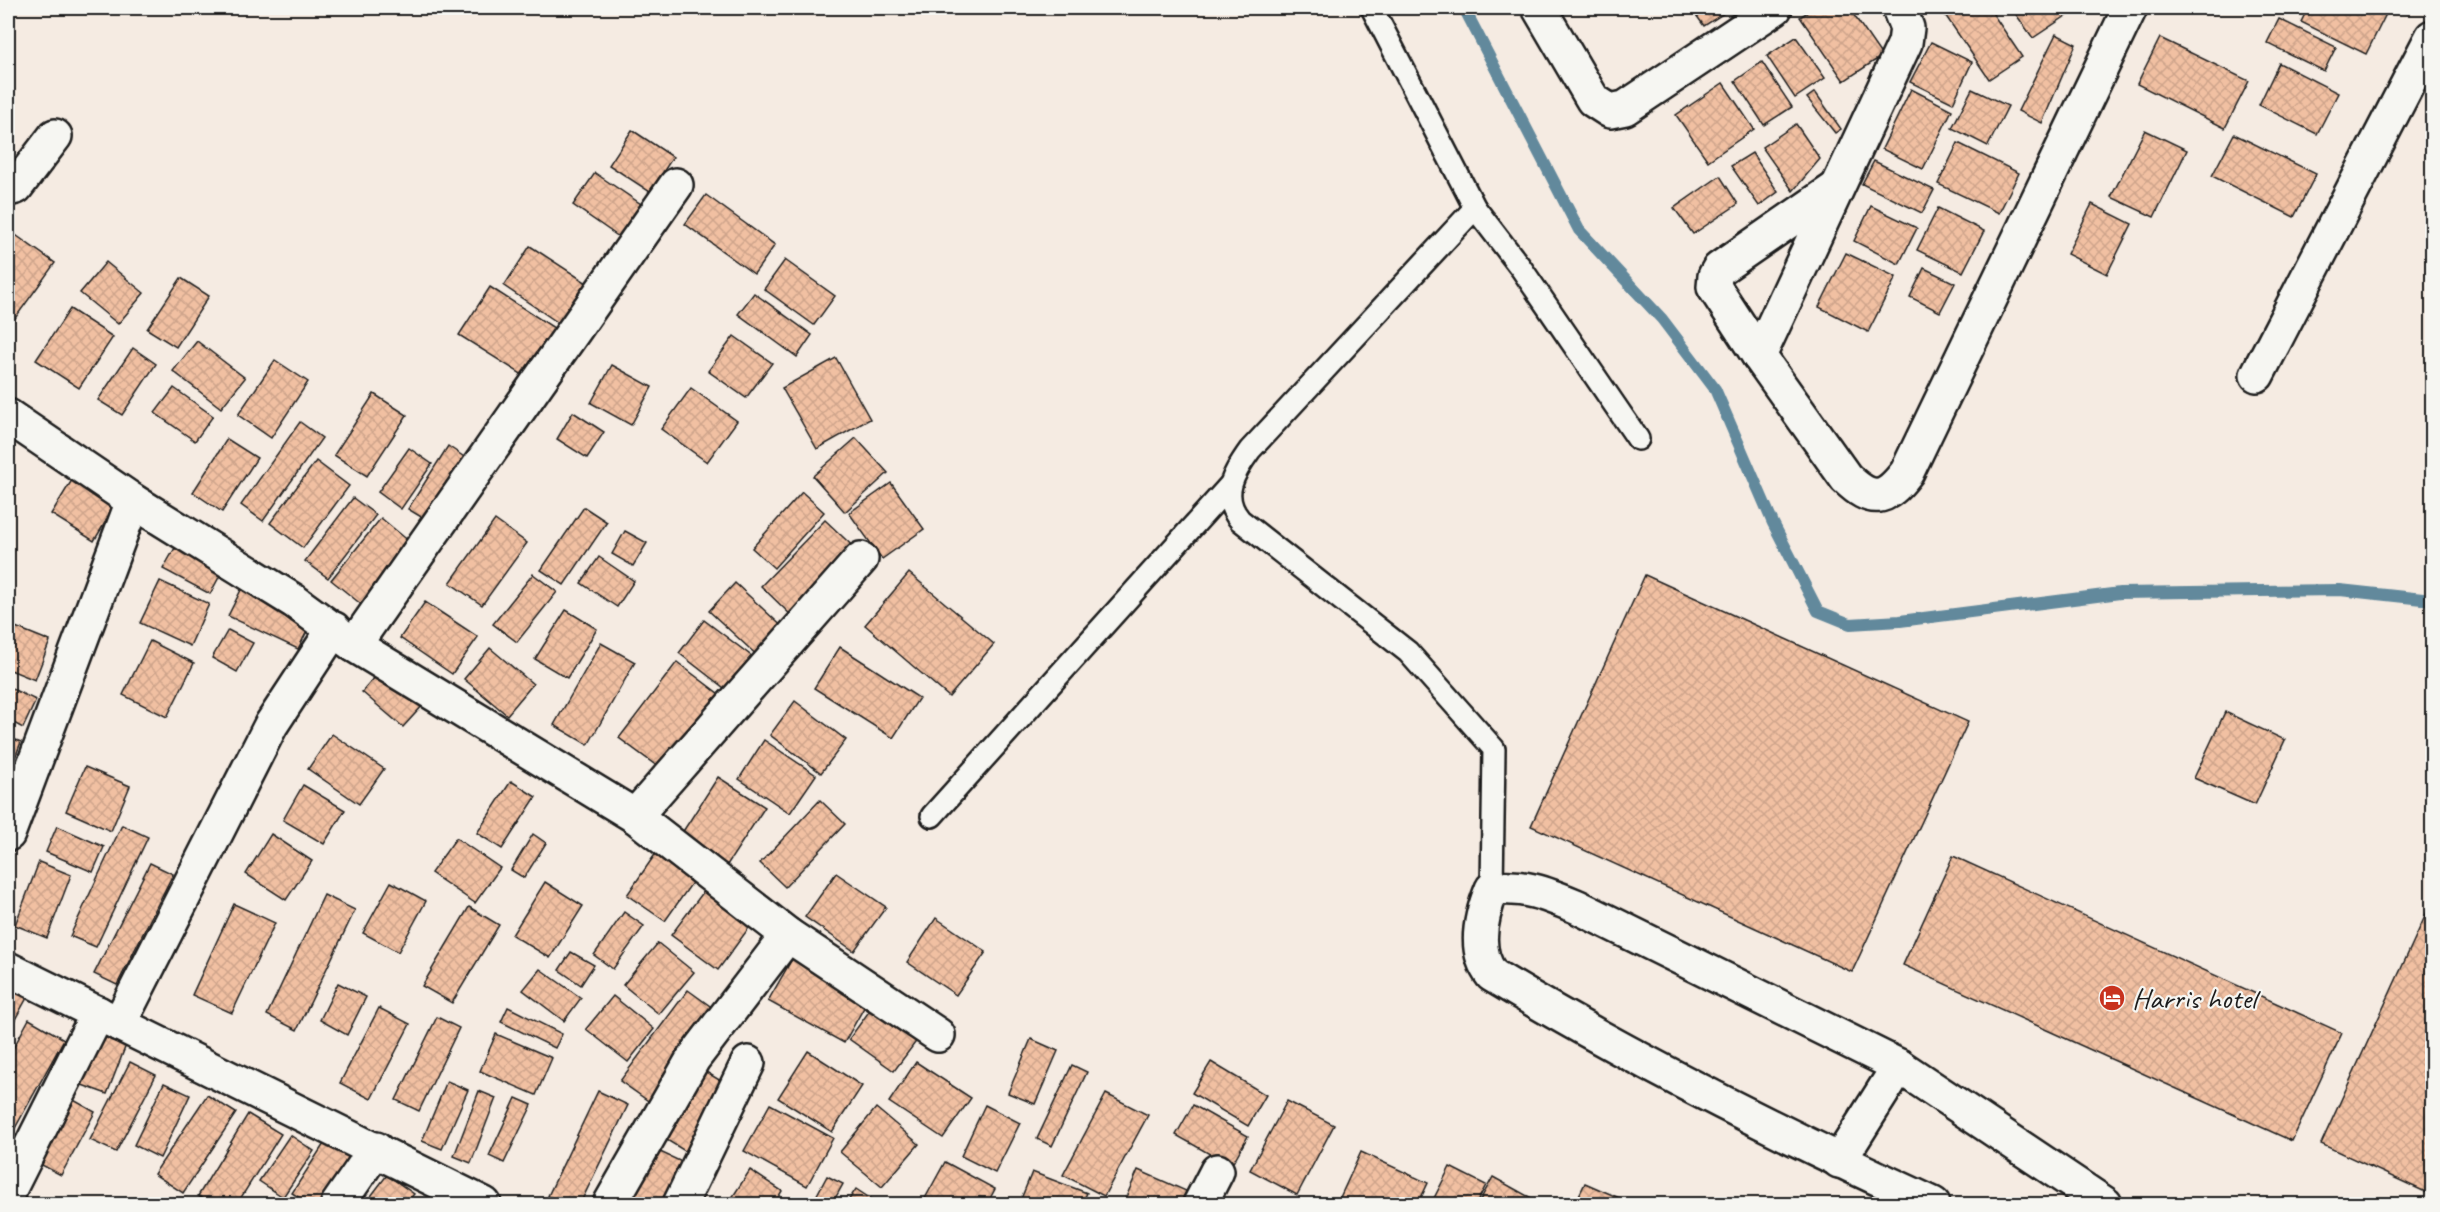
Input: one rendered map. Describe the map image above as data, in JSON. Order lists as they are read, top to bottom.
{
  "places": {
    "hotel": ["Harris hotel"]
  }
}
